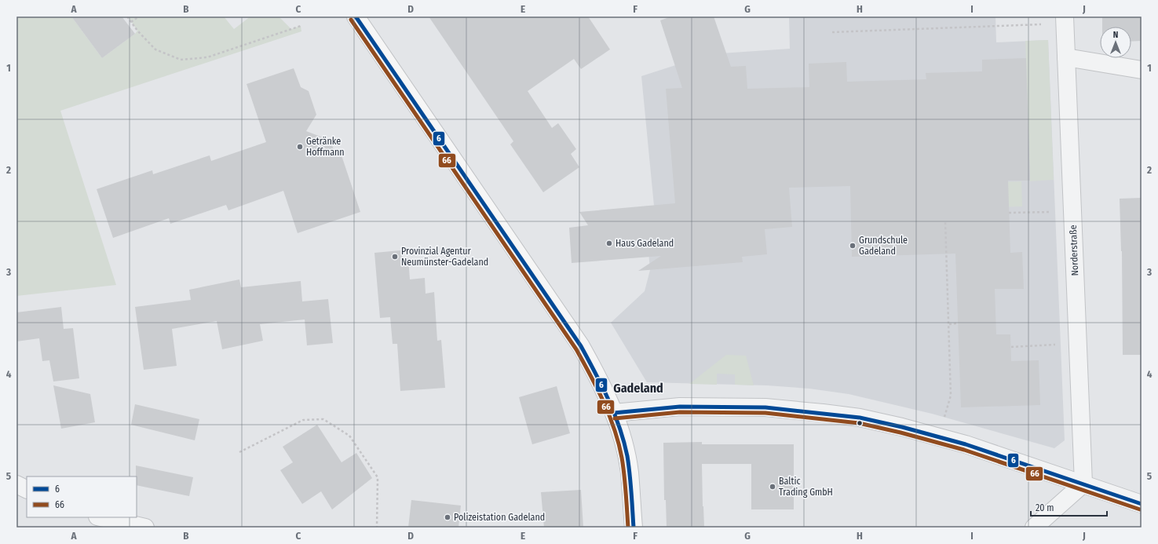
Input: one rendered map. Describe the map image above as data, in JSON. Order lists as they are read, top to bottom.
{
  "streets": {
    "street": ["Norderstraße"]
  },
  "districts": ["Gadeland"],
  "places": [
    "Getränke Hoffmann",
    "Haus Gadeland",
    "Grundschule Gadeland",
    "Provinzial Agentur Neumünster-Gadeland",
    "Baltic Trading GmbH",
    "Polizeistation Gadeland"
  ],
  "lines": ["transit line 6", "transit line 66"],
  "legend": ["6", "66"],
  "scale_bar": "20 m",
  "north": "top",
  "grid": {
    "columns": [
      "A",
      "B",
      "C",
      "D",
      "E",
      "F",
      "G",
      "H",
      "I",
      "J"
    ],
    "rows": [
      "1",
      "2",
      "3",
      "4",
      "5"
    ]
  }
}
